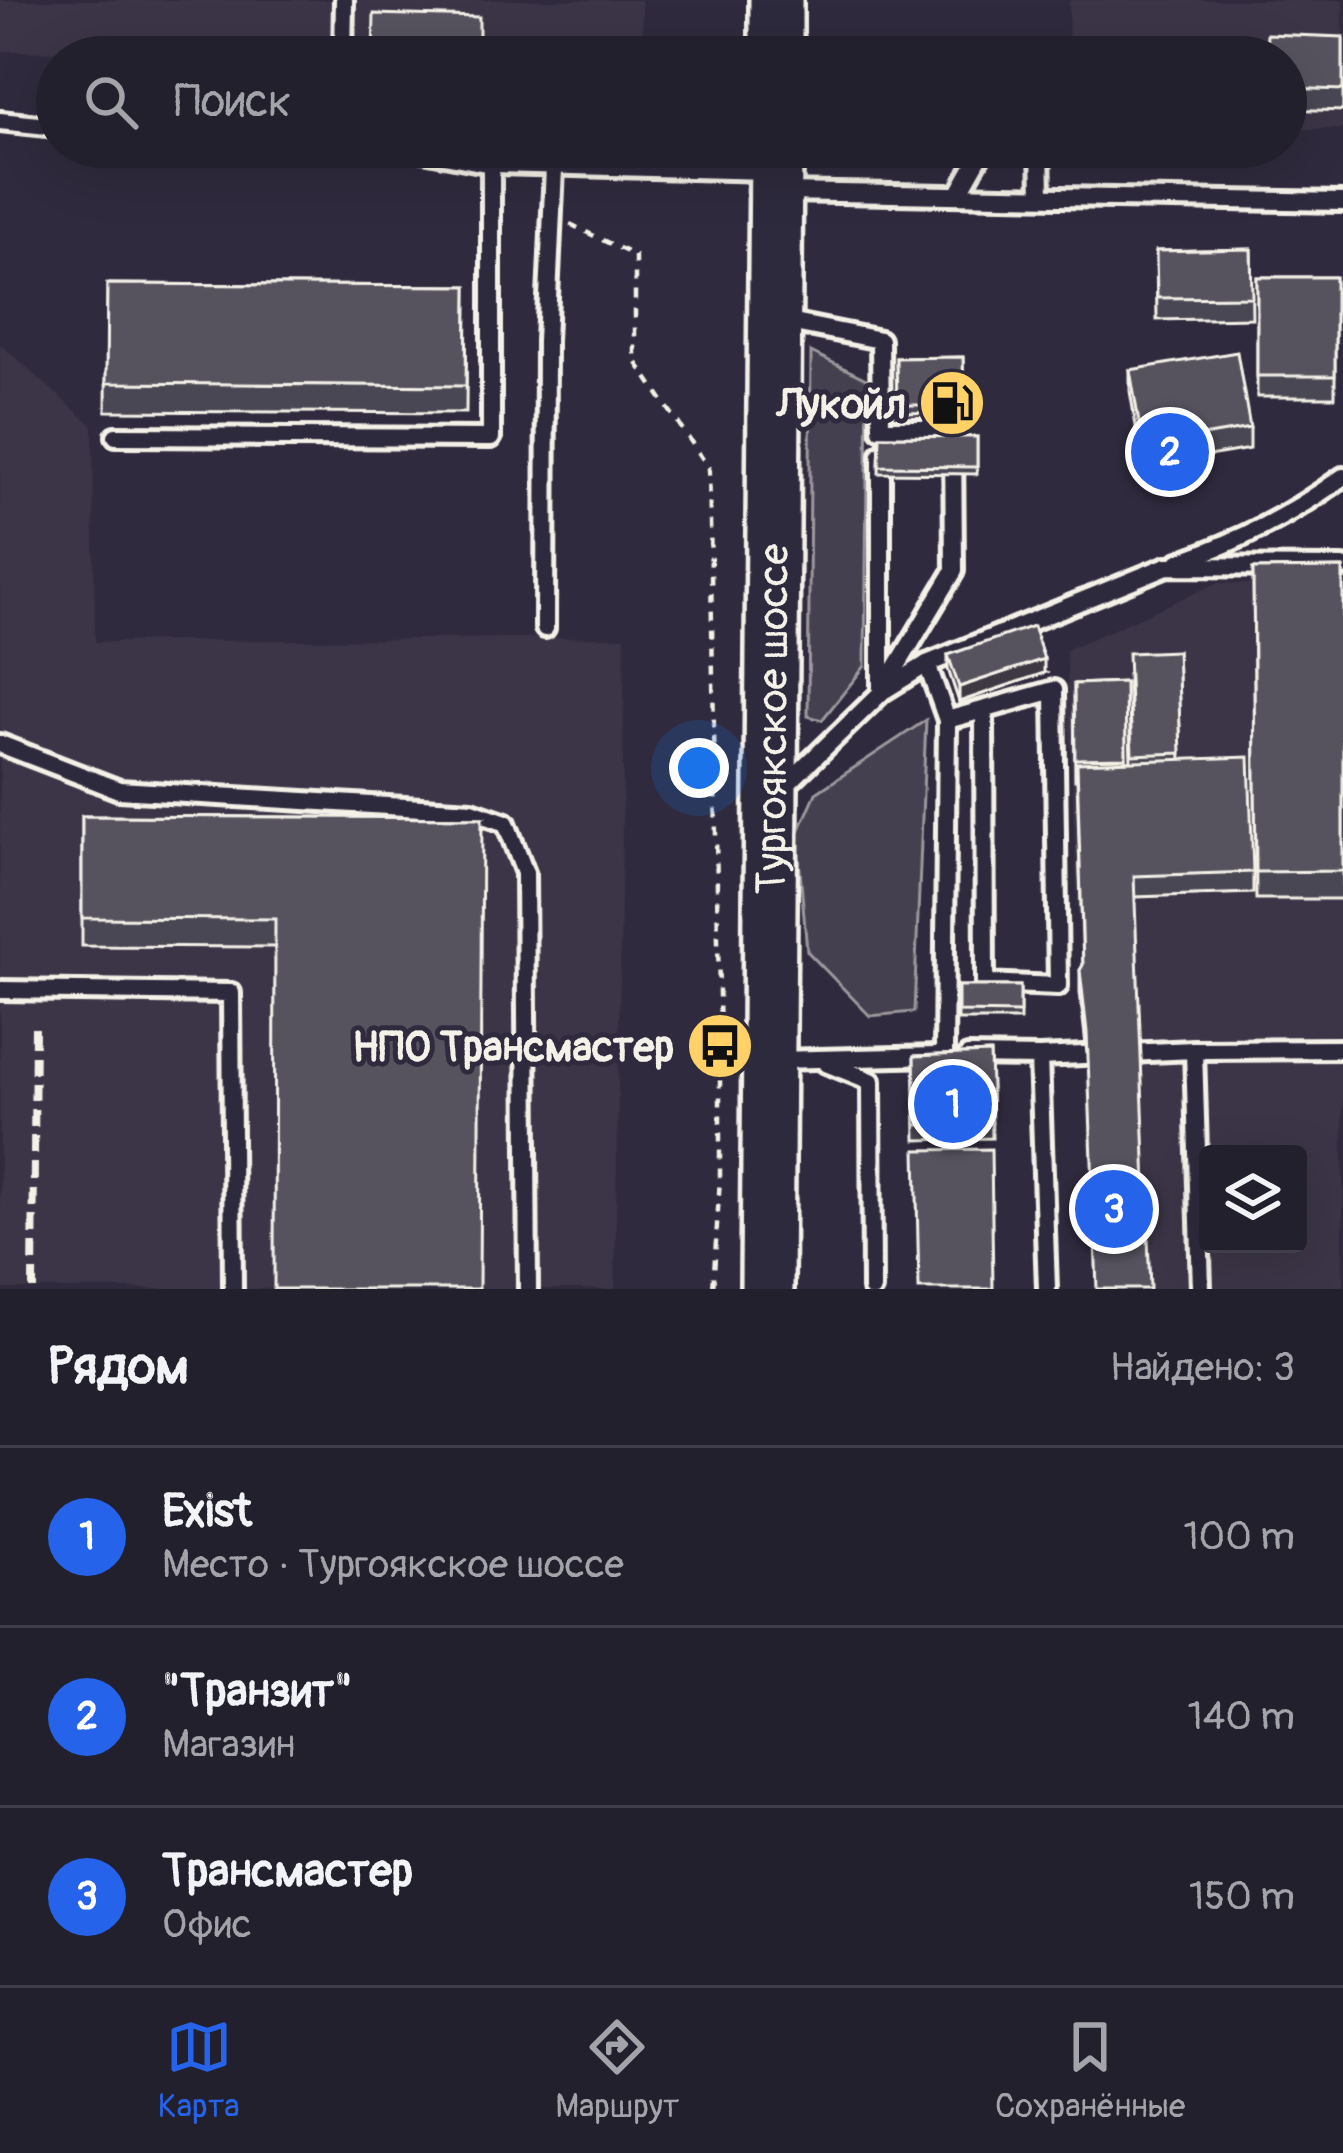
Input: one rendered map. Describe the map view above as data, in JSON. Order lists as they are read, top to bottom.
{
  "streets": {
    "main road": ["Тургоякское шоссе"]
  },
  "places": {
    "fuel station": ["Лукойл"],
    "bus stop": ["НПО Трансмастер"]
  },
  "page": {
    "search": "Поиск",
    "pins": ["2", "1", "3"],
    "heading": ["Рядом", "Найдено: 3"],
    "list": [
      {
        "mark": "1",
        "name": "Exist",
        "note": "Место · Тургоякское шоссе",
        "value": "100 m"
      },
      {
        "mark": "2",
        "name": "\"Транзит\"",
        "note": "Магазин",
        "value": "140 m"
      },
      {
        "mark": "3",
        "name": "Трансмастер",
        "note": "Офис",
        "value": "150 m"
      }
    ],
    "nav": ["Карта", "Маршрут", "Сохранённые"]
  }
}
